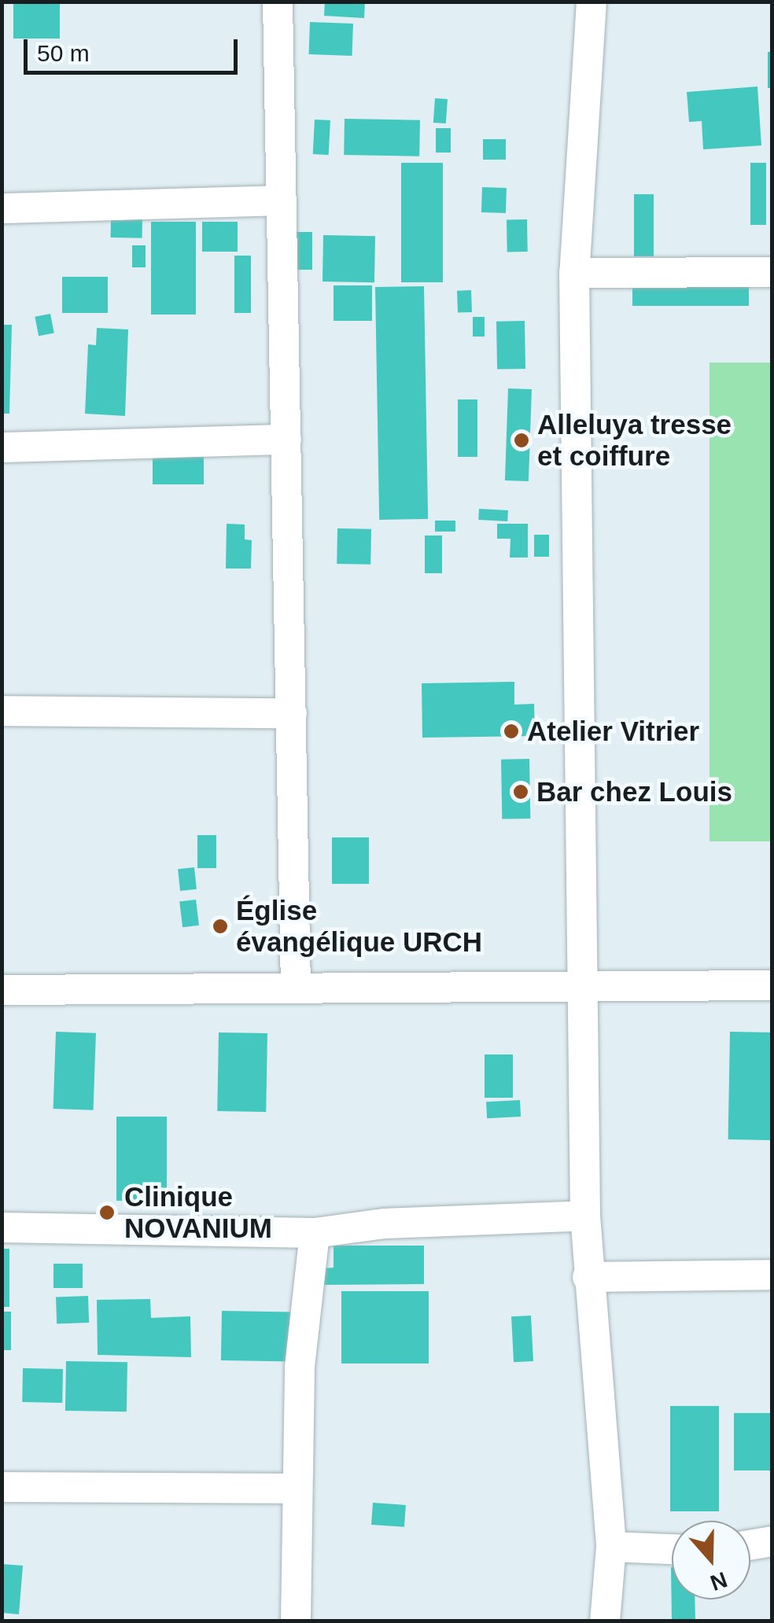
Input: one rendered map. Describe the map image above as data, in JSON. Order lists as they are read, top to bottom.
{
  "places": [
    "Alleluya tresse et coiffure",
    "Atelier Vitrier",
    "Bar chez Louis",
    "Église évangélique URCH",
    "Clinique NOVANIUM"
  ],
  "scale_bar": "50 m",
  "north": "bottom"
}
